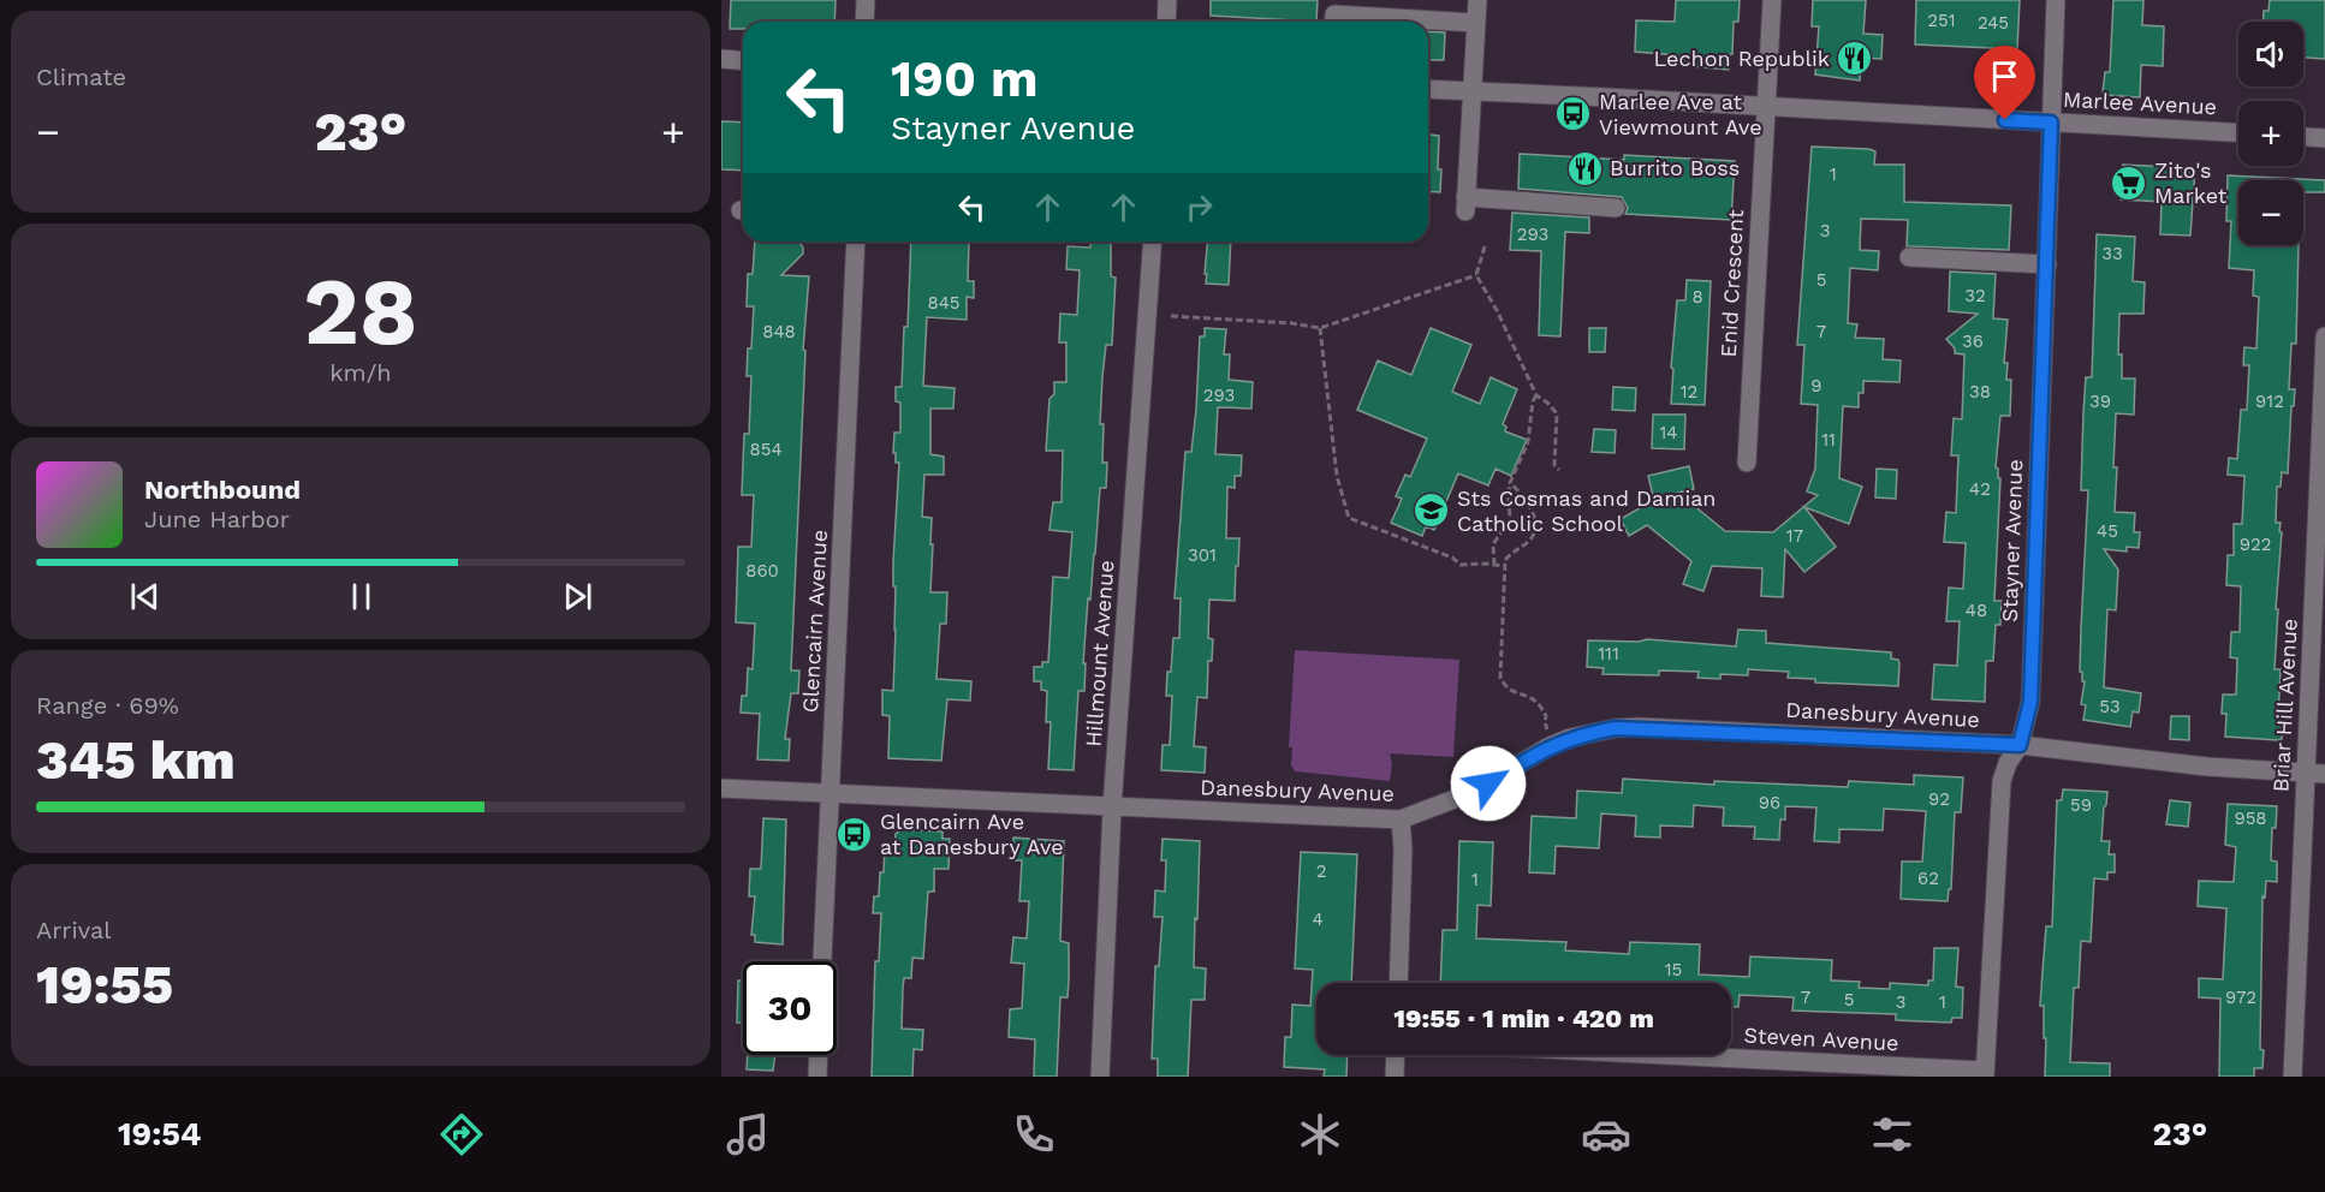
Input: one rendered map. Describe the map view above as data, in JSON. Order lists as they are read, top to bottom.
{
  "streets": {
    "street": [
      "Marlee Avenue",
      "Enid Crescent",
      "Stayner Avenue",
      "Glencairn Avenue",
      "Hillmount Avenue",
      "Briar Hill Avenue",
      "Danesbury Avenue",
      "Steven Avenue"
    ]
  },
  "crossings": [
    ["Marlee Avenue", "Enid Crescent"],
    ["Marlee Avenue", "Stayner Avenue"],
    ["Stayner Avenue", "Danesbury Avenue"],
    ["Stayner Avenue", "Steven Avenue"],
    ["Glencairn Avenue", "Danesbury Avenue"],
    ["Hillmount Avenue", "Danesbury Avenue"],
    ["Briar Hill Avenue", "Danesbury Avenue"]
  ],
  "places": {
    "restaurant": ["Lechon Republik", "Burrito Boss"],
    "bus stop": ["Marlee Ave at Viewmount Ave", "Glencairn Ave at Danesbury Ave"],
    "supermarket": ["Zito's Market"],
    "school or university": ["Sts Cosmas and Damian Catholic School"]
  },
  "house_numbers": [
    "251",
    "245",
    "1",
    "3",
    "293",
    "33",
    "5",
    "32",
    "8",
    "845",
    "848",
    "7",
    "36",
    "9",
    "12",
    "38",
    "293",
    "39",
    "912",
    "14",
    "11",
    "854",
    "42",
    "45",
    "17",
    "922",
    "301",
    "860",
    "48",
    "111",
    "53",
    "92",
    "96",
    "59",
    "958",
    "2",
    "62",
    "1",
    "4",
    "15",
    "7",
    "972",
    "5",
    "3",
    "1"
  ],
  "page": {
    "tile": [
      "Climate",
      ["28", "km/h"],
      ["Range · 69%", "345 km"],
      ["Arrival", "19:55"]
    ],
    "map_buttons": ["+", "−"],
    "turn": ["190 m", "Stayner Avenue"],
    "heat": ["−", "23°", "+"],
    "song": ["Northbound", "June Harbor"],
    "limit": "30",
    "trip": "19:55 · 1 min · 420 m",
    "tabs": ["19:54", "23°"]
  }
}
